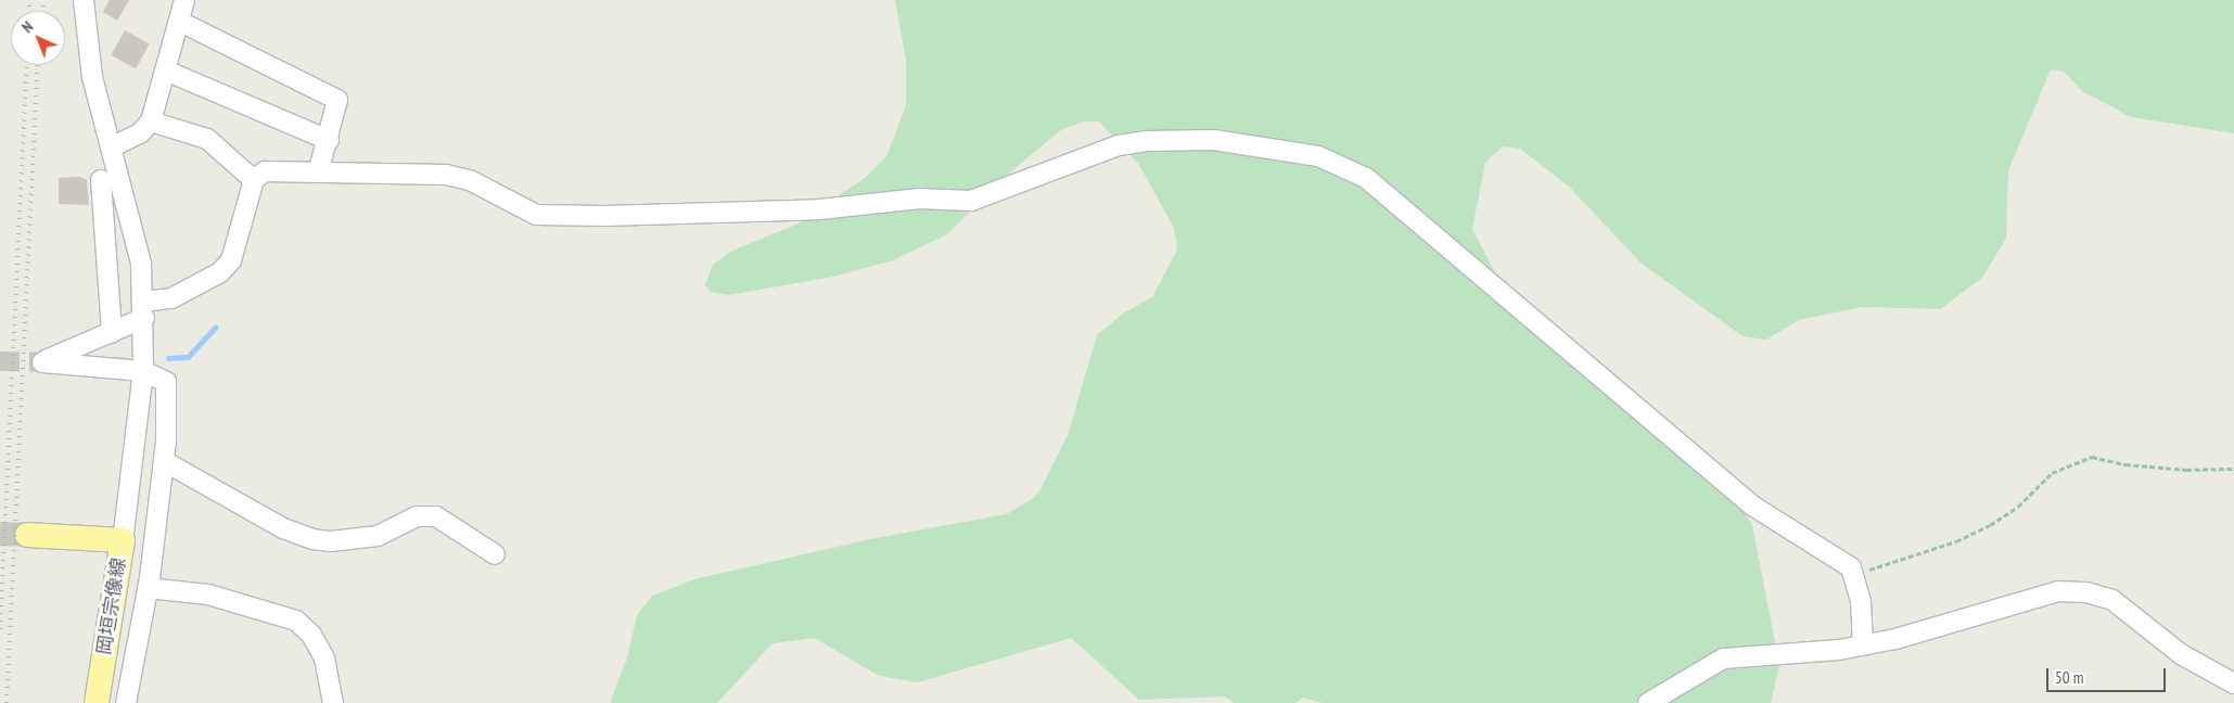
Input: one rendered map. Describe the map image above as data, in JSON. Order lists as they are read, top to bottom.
{
  "streets": {
    "main road": ["岡垣宗像線"]
  },
  "scale_bar": "50 m",
  "north": "top left"
}
